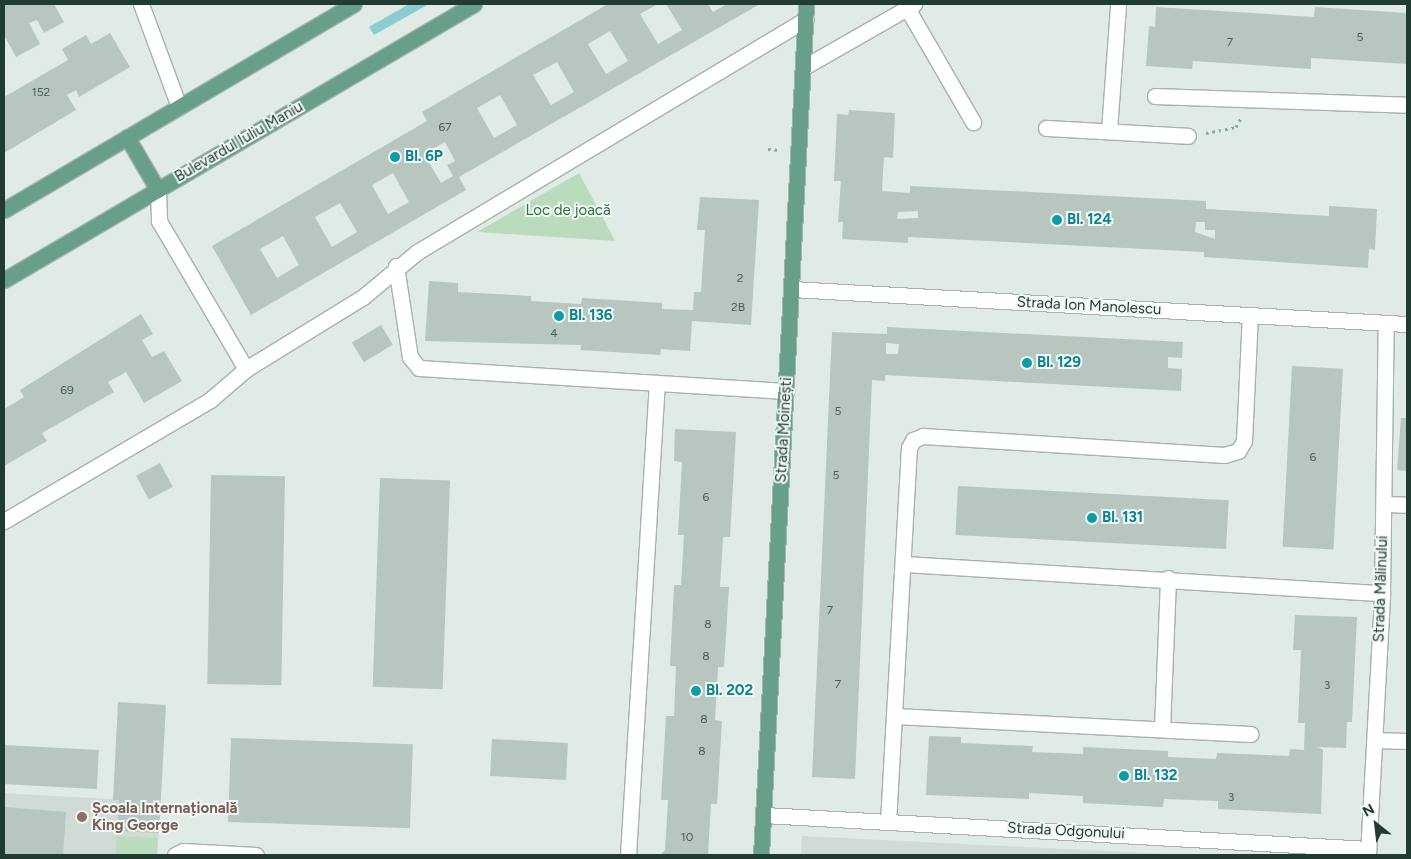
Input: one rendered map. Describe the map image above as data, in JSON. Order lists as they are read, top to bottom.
{
  "streets": {
    "main road": ["Bulevardul Iuliu Maniu", "Strada Moinești"],
    "street": ["Strada Ion Manolescu", "Strada Mălinului", "Strada Odgonului"]
  },
  "crossings": [
    ["Strada Ion Manolescu", "Strada Moinești"],
    ["Strada Ion Manolescu", "Strada Mălinului"],
    ["Strada Moinești", "Strada Odgonului"],
    ["Strada Mălinului", "Strada Odgonului"]
  ],
  "parks": ["Loc de joacă"],
  "places": [
    "Bl. 6P",
    "Bl. 124",
    "Bl. 136",
    "Bl. 129",
    "Bl. 131",
    "Bl. 202",
    "Bl. 132",
    "Școala Internațională King George"
  ],
  "house_numbers": [
    "5",
    "7",
    "152",
    "67",
    "2",
    "2B",
    "4",
    "69",
    "5",
    "6",
    "5",
    "6",
    "7",
    "8",
    "8",
    "7",
    "3",
    "8",
    "8",
    "3",
    "10"
  ],
  "north": "top left"
}
